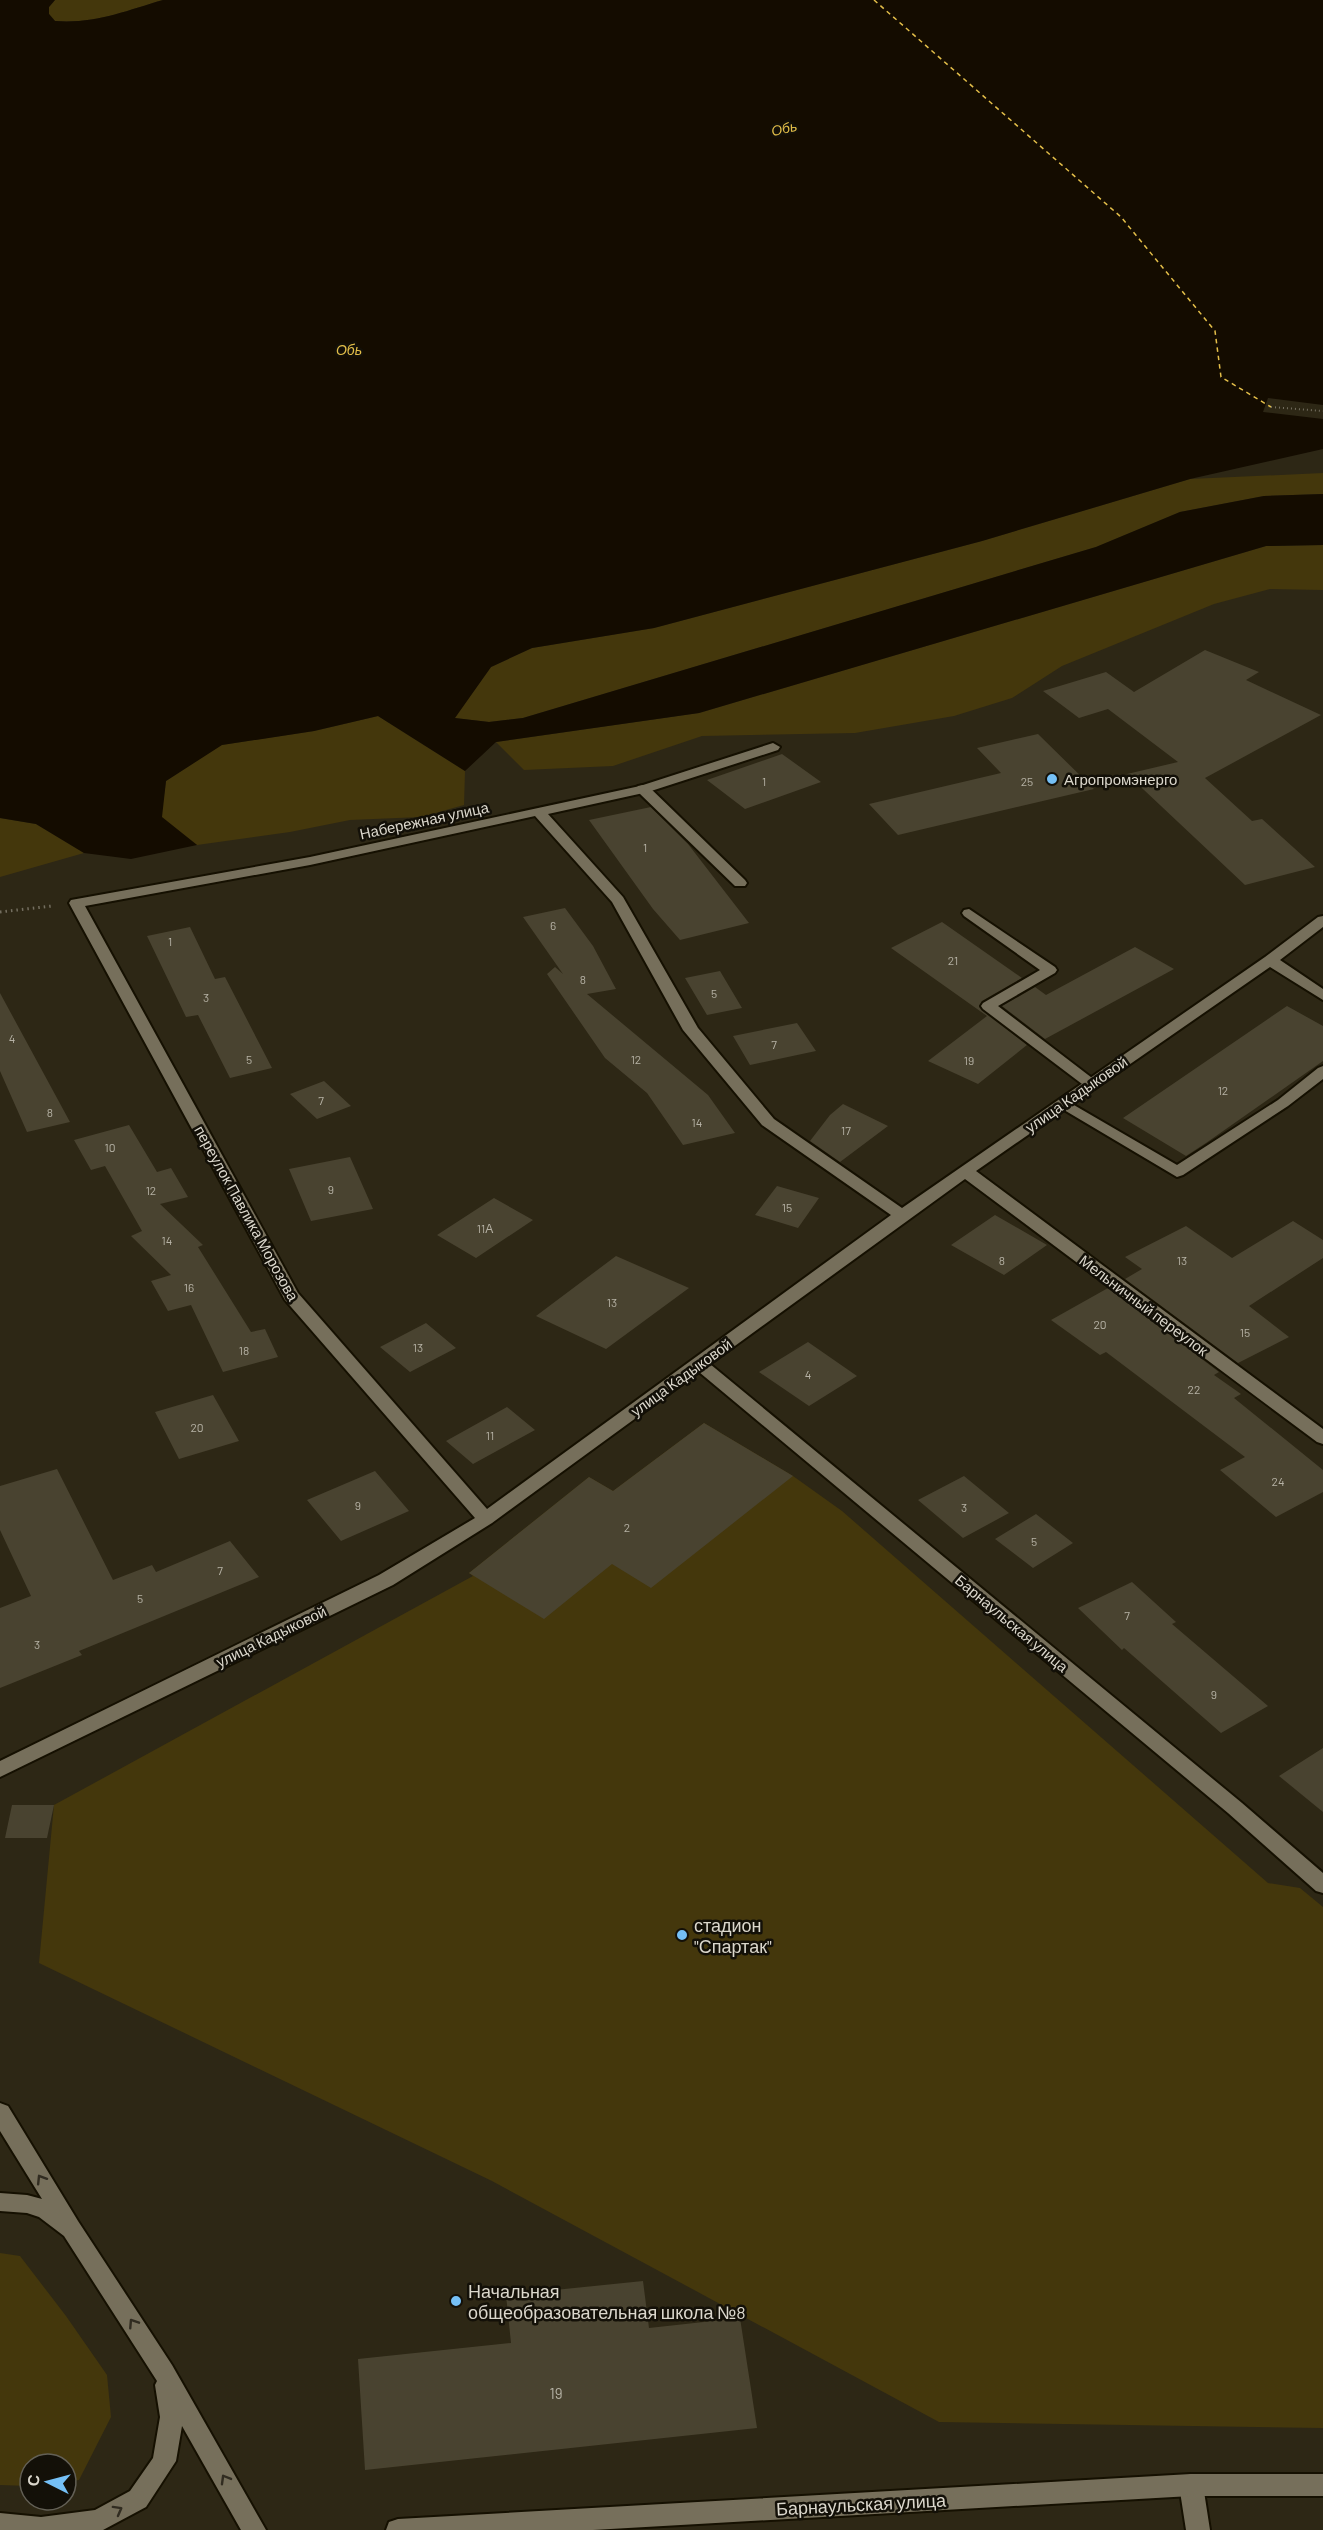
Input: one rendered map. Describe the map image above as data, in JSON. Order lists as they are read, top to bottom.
{
  "streets": {
    "street": [
      "Набережная улица",
      "улица Кадыковой",
      "переулок Павлика Морозова",
      "Мельничный переулок",
      "Барнаульская улица"
    ]
  },
  "crossings": [
    ["Набережная улица", "переулок Павлика Морозова"],
    ["улица Кадыковой", "переулок Павлика Морозова"],
    ["улица Кадыковой", "Мельничный переулок"],
    ["улица Кадыковой", "Барнаульская улица"]
  ],
  "water": ["Обь"],
  "places": ["Агропромэнерго", "стадион \"Спартак\"", "Начальная общеобразовательная школа №8"],
  "house_numbers": [
    "1",
    "25",
    "1",
    "6",
    "1",
    "21",
    "8",
    "5",
    "3",
    "4",
    "7",
    "5",
    "12",
    "19",
    "12",
    "7",
    "8",
    "14",
    "17",
    "10",
    "9",
    "12",
    "15",
    "11А",
    "14",
    "8",
    "13",
    "16",
    "13",
    "20",
    "15",
    "13",
    "18",
    "4",
    "22",
    "20",
    "11",
    "24",
    "9",
    "3",
    "2",
    "5",
    "7",
    "5",
    "7",
    "3",
    "9",
    "19"
  ],
  "north": "left"
}
